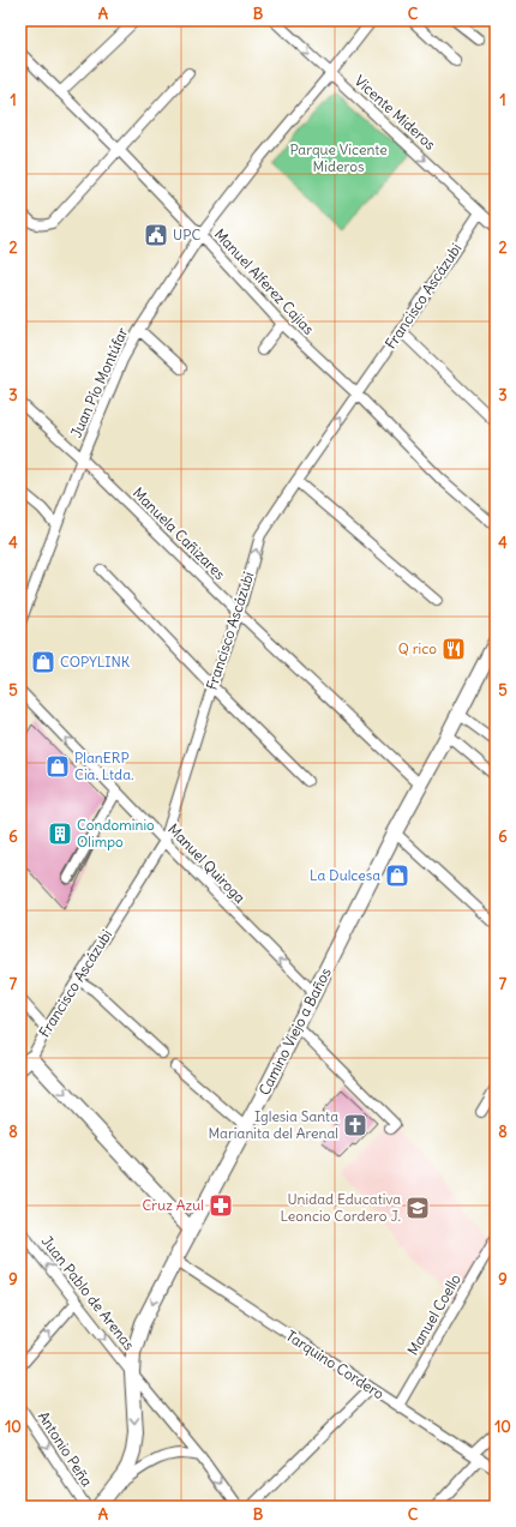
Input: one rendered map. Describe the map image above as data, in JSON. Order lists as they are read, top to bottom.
{
  "streets": {
    "street": [
      "Vicente Mideros",
      "Manuel Alferez Cajias",
      "Francisco Ascázubi",
      "Juan Pío Montúfar",
      "Manuela Cañizares",
      "Manuel Quiroga",
      "Camino Viejo a Baños",
      "Juan Pablo de Arenas",
      "Manuel Coello",
      "Tarquino Cordero",
      "Antonio Peña"
    ]
  },
  "crossings": [
    ["Vicente Mideros", "Francisco Ascázubi"],
    ["Vicente Mideros", "Juan Pío Montúfar"],
    ["Manuel Alferez Cajias", "Francisco Ascázubi"],
    ["Manuel Alferez Cajias", "Juan Pío Montúfar"],
    ["Francisco Ascázubi", "Manuela Cañizares"],
    ["Francisco Ascázubi", "Manuel Quiroga"],
    ["Juan Pío Montúfar", "Manuela Cañizares"],
    ["Manuela Cañizares", "Camino Viejo a Baños"],
    ["Manuel Quiroga", "Camino Viejo a Baños"],
    ["Camino Viejo a Baños", "Juan Pablo de Arenas"],
    ["Camino Viejo a Baños", "Tarquino Cordero"],
    ["Manuel Coello", "Tarquino Cordero"]
  ],
  "one_way": ["Vicente Mideros", "Manuel Quiroga", "Antonio Peña"],
  "parks": ["Parque Vicente Mideros"],
  "places": {
    "public building": ["UPC"],
    "restaurant": ["Q rico"],
    "shop": ["COPYLINK", "PlanERP Cia. Ltda.", "La Dulcesa"],
    "building": ["Condominio Olimpo"],
    "church": ["Iglesia Santa Marianita del Arenal"],
    "pharmacy": ["Cruz Azul"],
    "school or university": ["Unidad Educativa Leoncio Cordero J."]
  },
  "grid": {
    "columns": ["A", "B", "C"],
    "rows": [
      "1",
      "2",
      "3",
      "4",
      "5",
      "6",
      "7",
      "8",
      "9",
      "10"
    ]
  }
}
